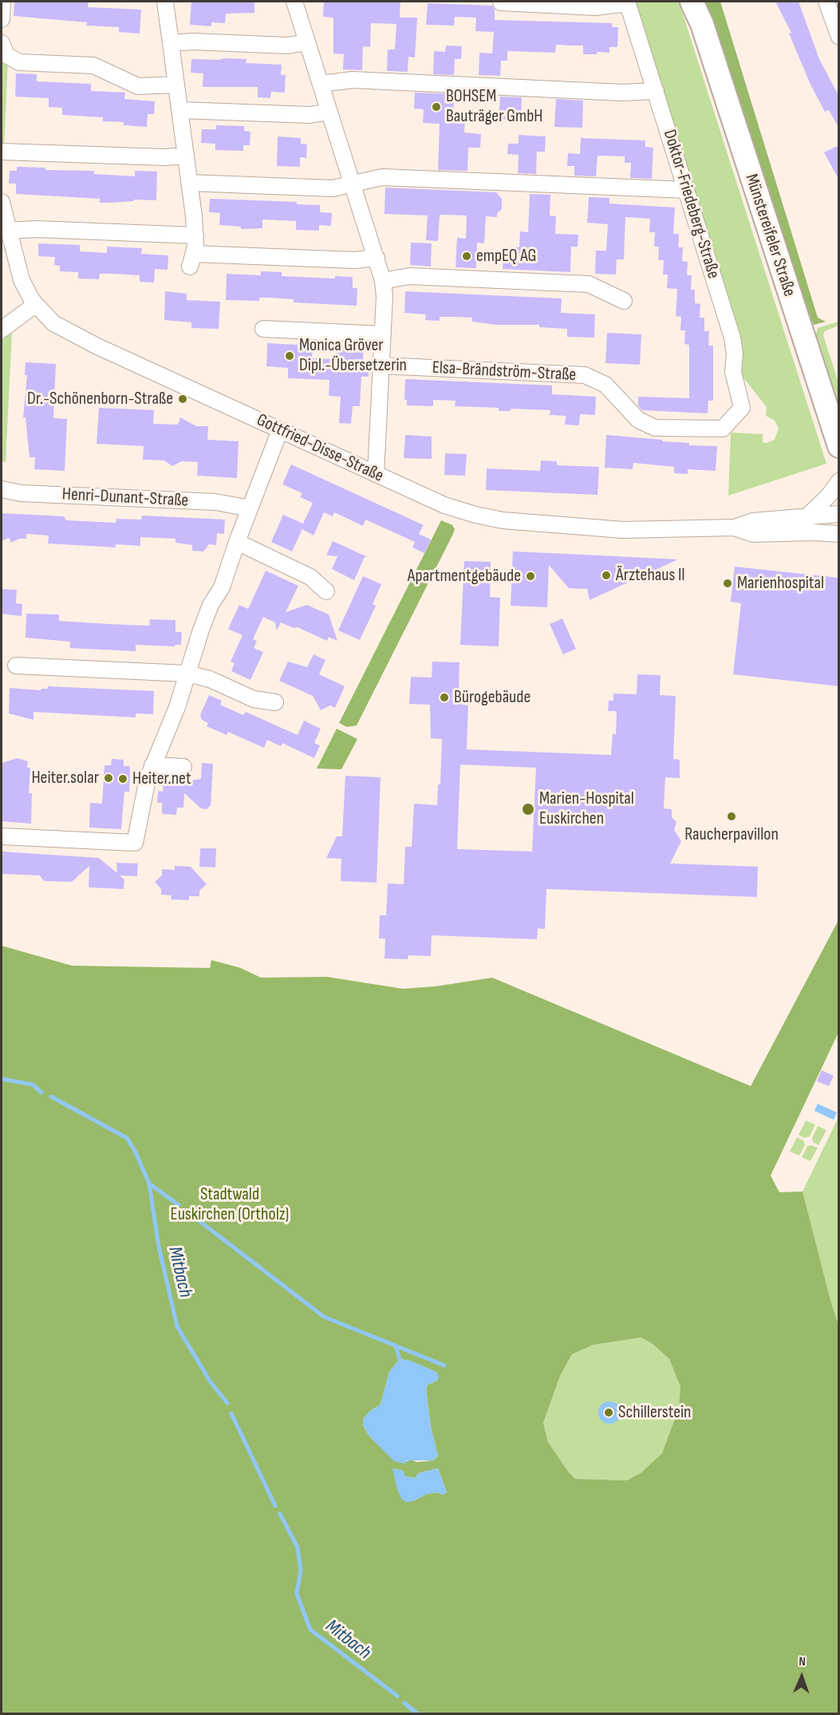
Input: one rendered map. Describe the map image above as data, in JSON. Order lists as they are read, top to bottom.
{
  "streets": {
    "street": [
      "Doktor-Friedeberg-Straße",
      "Münstereifeler Straße",
      "Elsa-Brändström-Straße",
      "Gottfried-Disse-Straße",
      "Henri-Dunant-Straße"
    ]
  },
  "crossings": [
    ["Doktor-Friedeberg-Straße", "Elsa-Brändström-Straße"]
  ],
  "water": ["Mitbach"],
  "parks": ["Stadtwald Euskirchen (Ortholz)"],
  "places": [
    "BOHSEM Bauträger GmbH",
    "empEQ AG",
    "Monica Gröver Dipl.-Übersetzerin",
    "Dr.-Schönenborn-Straße",
    "Ärztehaus II",
    "Apartmentgebäude",
    "Marienhospital",
    "Bürogebäude",
    "Heiter.solar",
    "Heiter.net",
    "Marien-Hospital Euskirchen",
    "Raucherpavillon",
    "Schillerstein"
  ],
  "north": "top"
}
